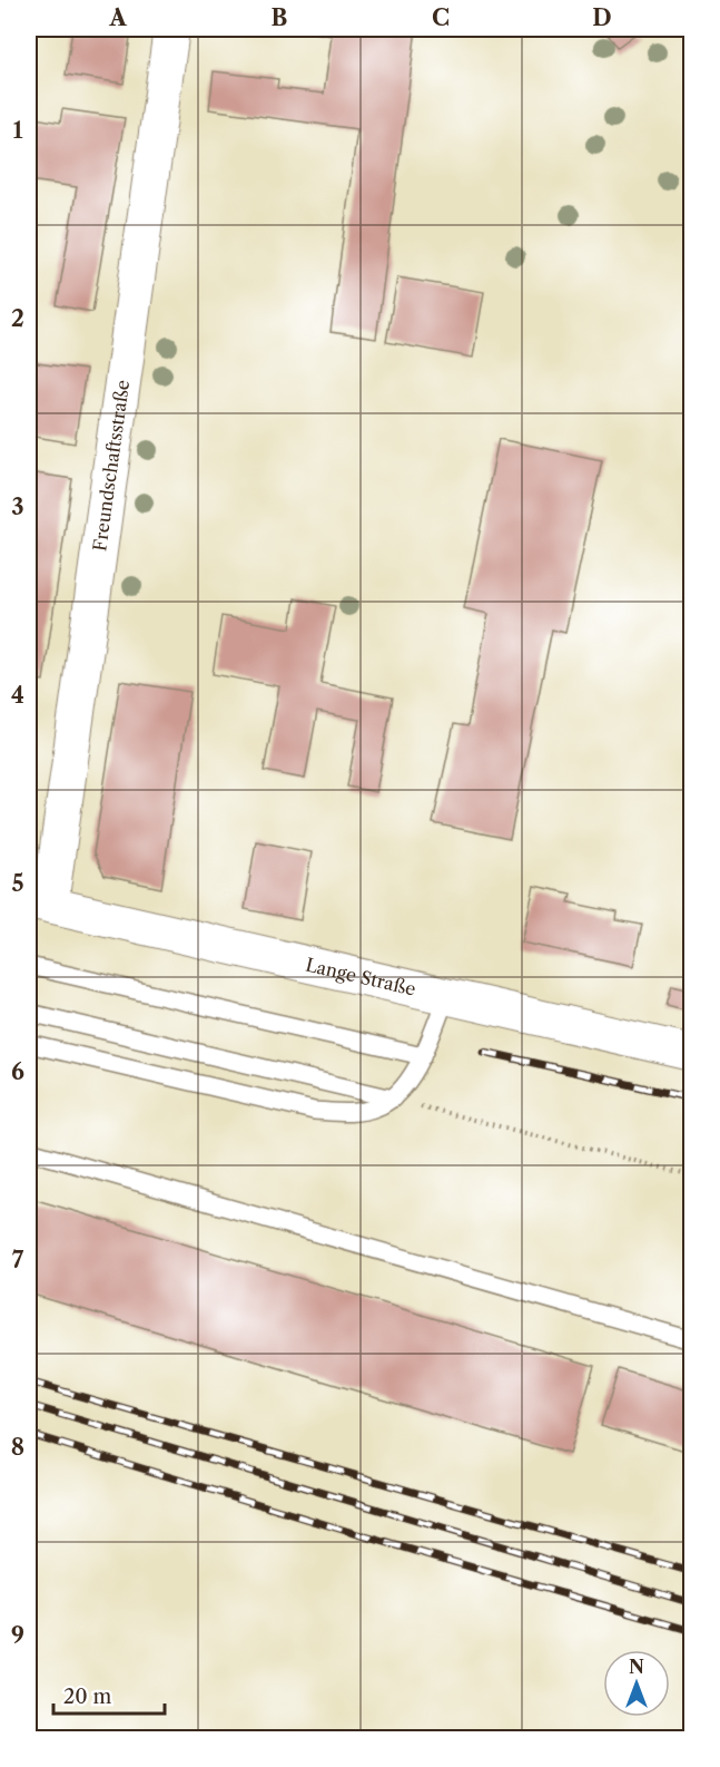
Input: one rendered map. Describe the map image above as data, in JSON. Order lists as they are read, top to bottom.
{
  "streets": {
    "street": ["Freundschaftsstraße", "Lange Straße"]
  },
  "crossings": [
    ["Freundschaftsstraße", "Lange Straße"]
  ],
  "scale_bar": "20 m",
  "north": "top",
  "grid": {
    "columns": [
      "A",
      "B",
      "C",
      "D"
    ],
    "rows": [
      "1",
      "2",
      "3",
      "4",
      "5",
      "6",
      "7",
      "8",
      "9"
    ]
  }
}
